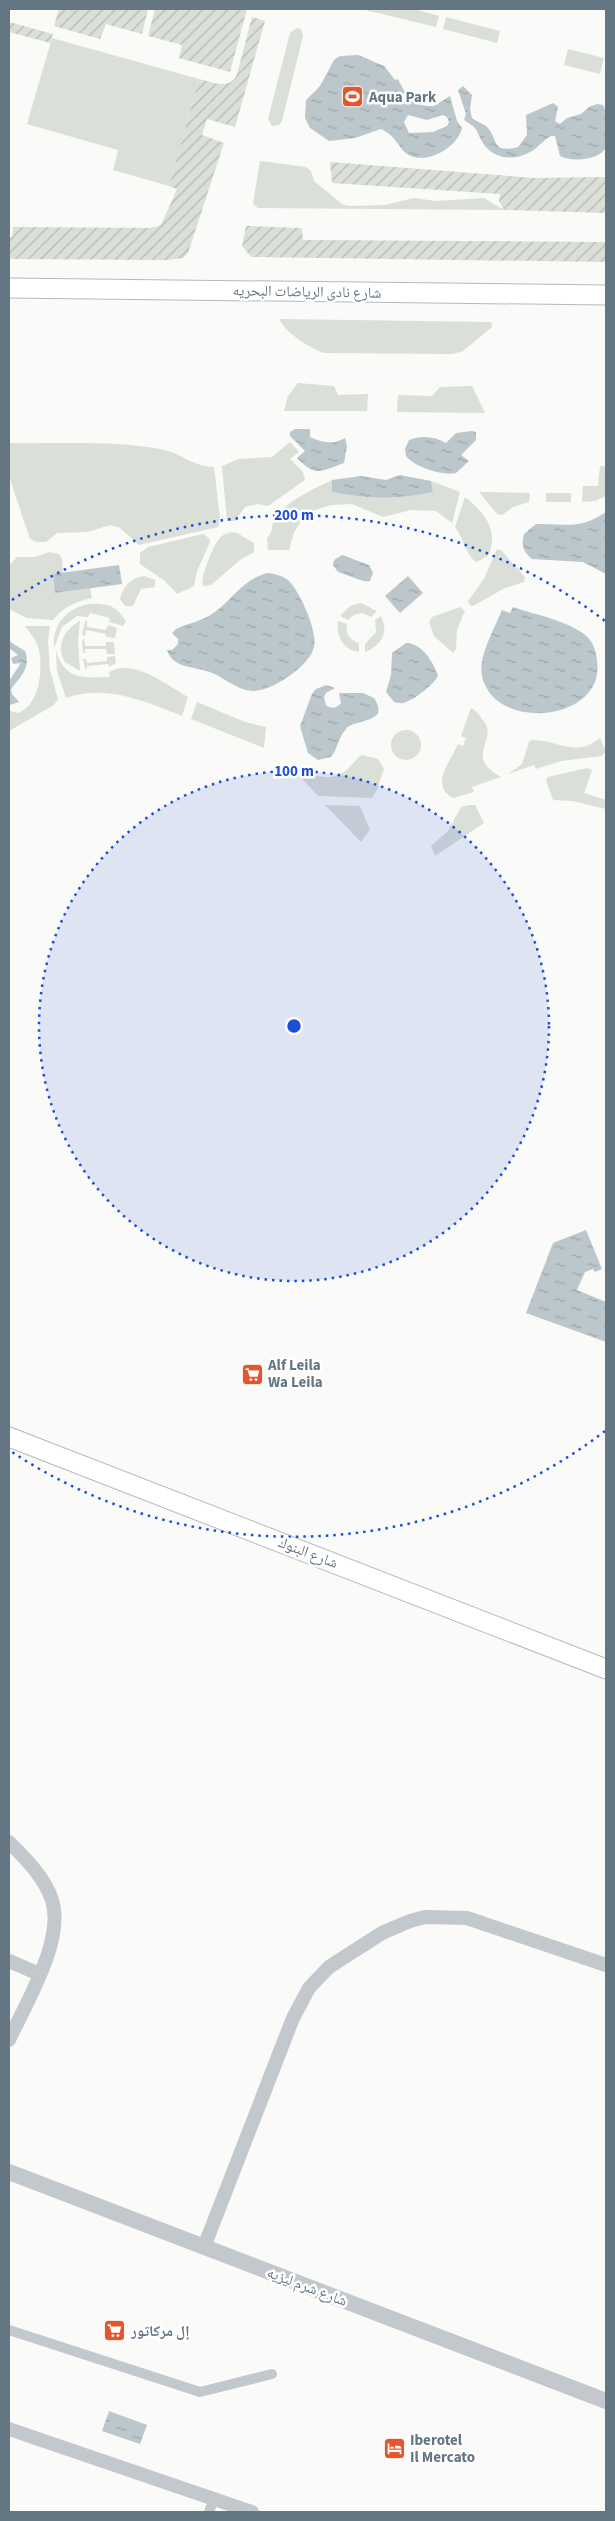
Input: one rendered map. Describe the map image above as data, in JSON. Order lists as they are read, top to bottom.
{
  "streets": {
    "main road": ["شارع نادى الرياضات البحريه", "شارع البنوك"],
    "street": ["شارع شرم ليزيه"]
  },
  "places": {
    "sports": ["Aqua Park"],
    "supermarket": ["Alf Leila Wa Leila", "إل مركاتور"],
    "hotel": ["Iberotel Il Mercato"]
  },
  "rings": ["200 m", "100 m"]
}
